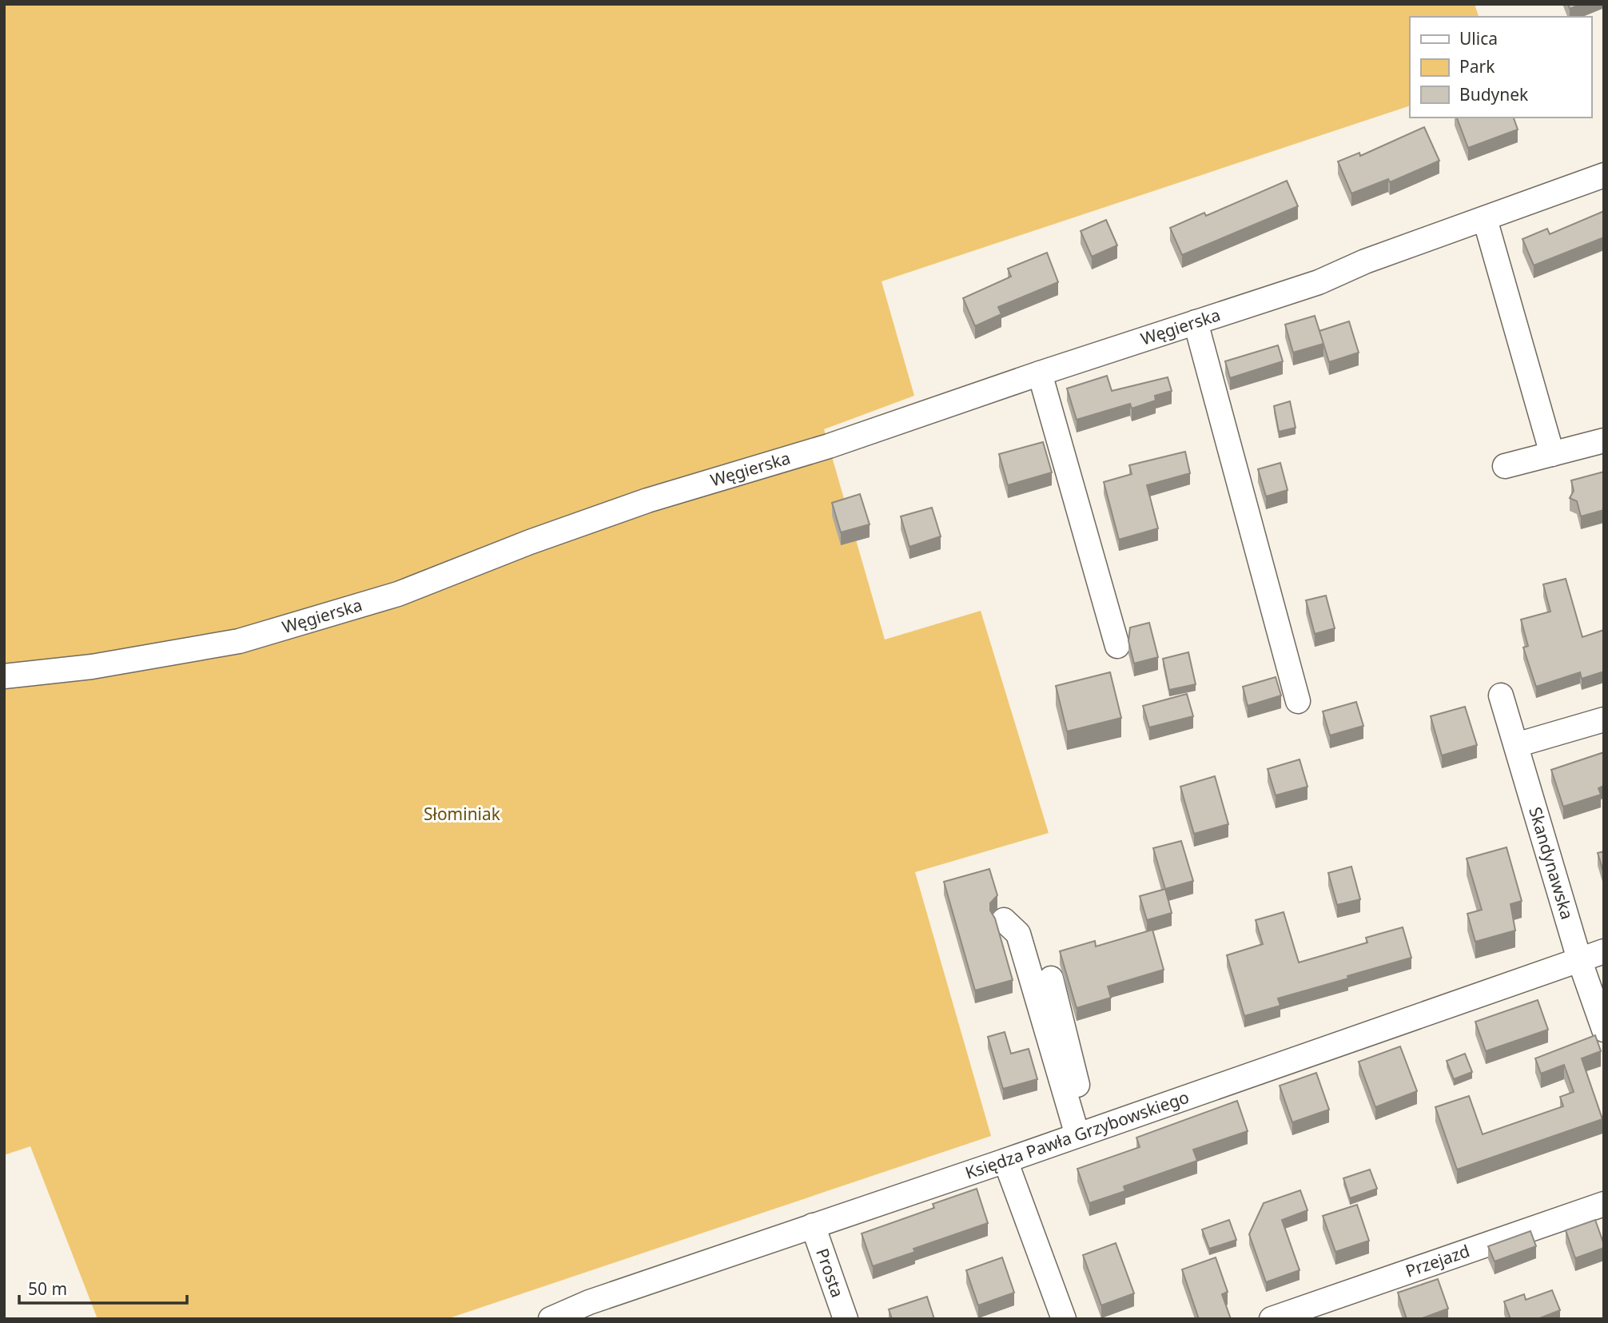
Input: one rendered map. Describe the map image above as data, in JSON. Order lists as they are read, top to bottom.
{
  "streets": {
    "street": [
      "Węgierska",
      "Skandynawska",
      "Księdza Pawła Grzybowskiego",
      "Przejazd",
      "Prosta"
    ]
  },
  "crossings": [
    ["Skandynawska", "Księdza Pawła Grzybowskiego"],
    ["Księdza Pawła Grzybowskiego", "Prosta"]
  ],
  "parks": ["Słominiak"],
  "legend": ["Ulica", "Park", "Budynek"],
  "scale_bar": "50 m"
}
